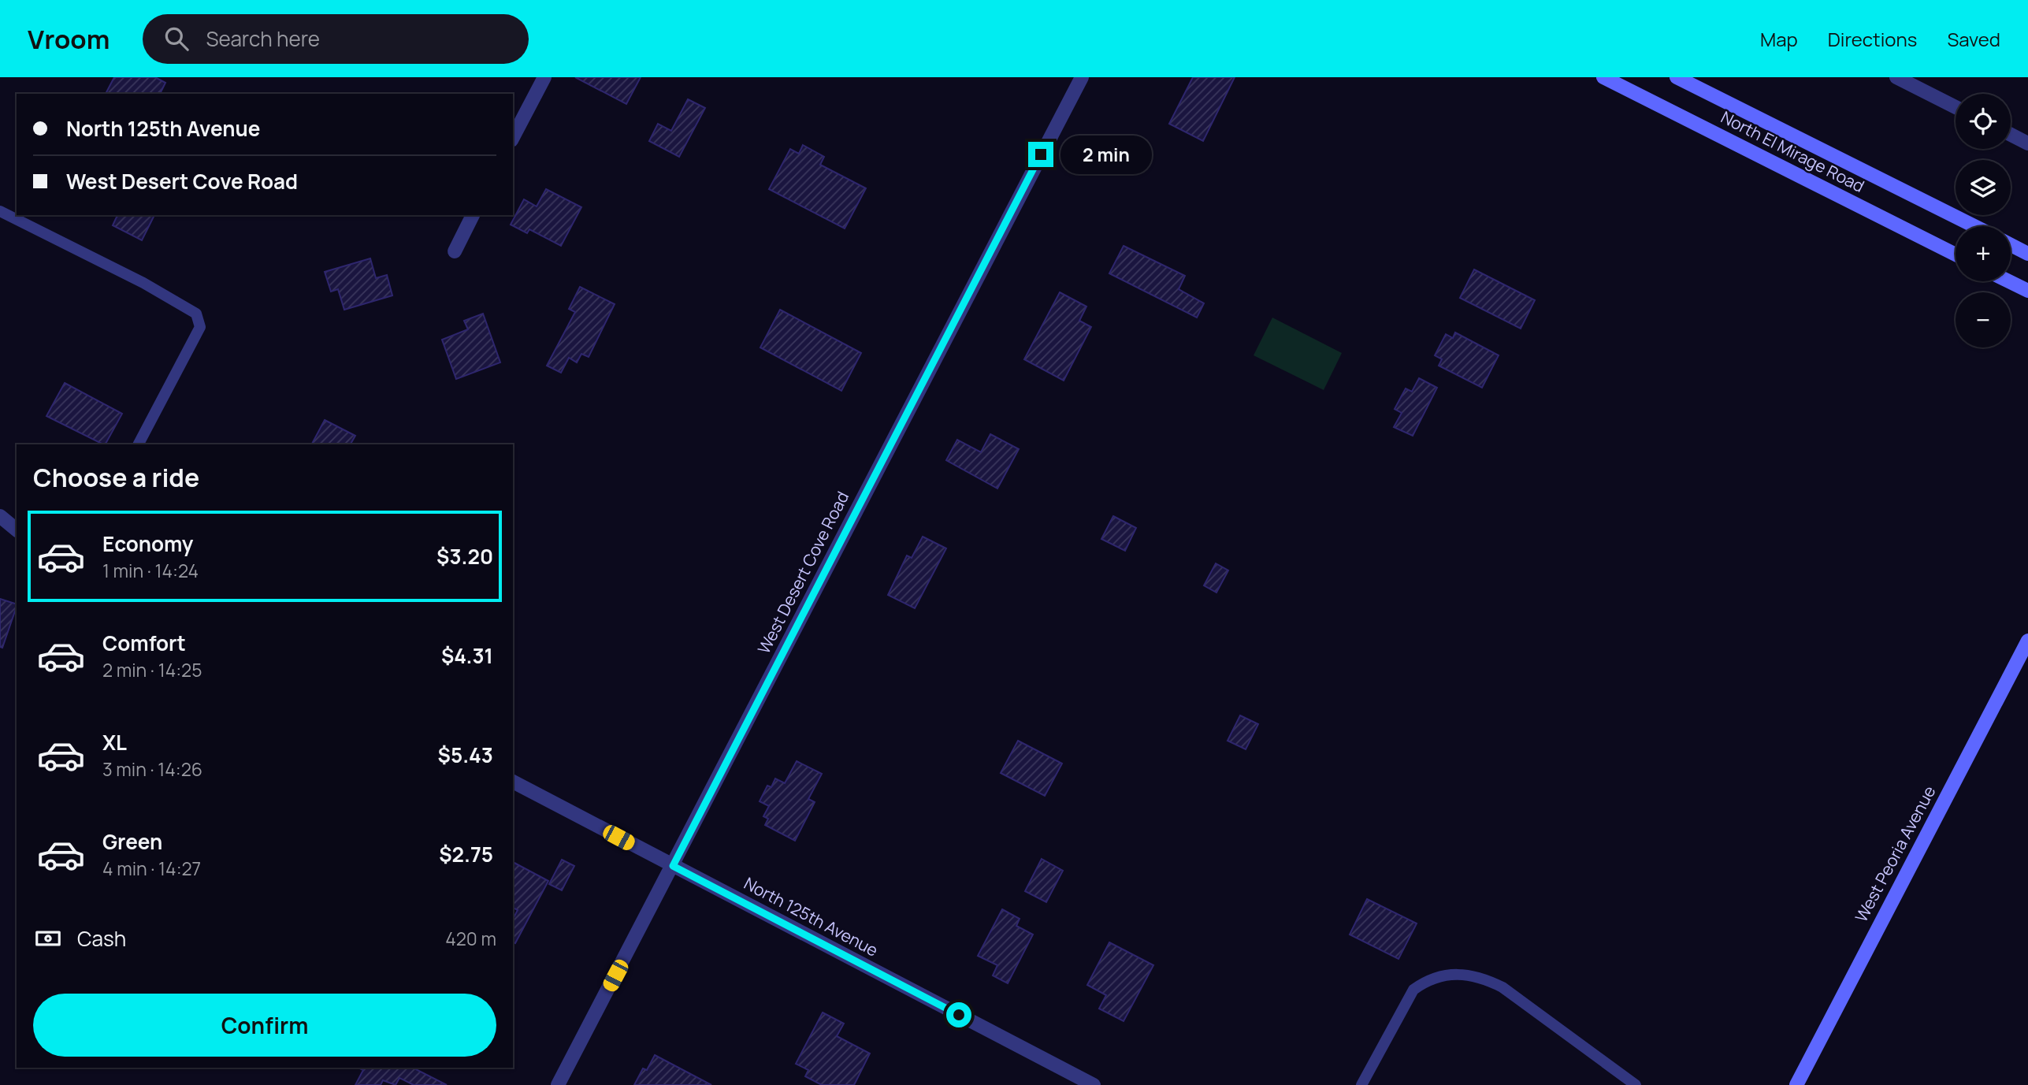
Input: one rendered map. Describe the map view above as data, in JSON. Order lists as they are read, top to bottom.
{
  "streets": {
    "main road": ["North El Mirage Road", "West Peoria Avenue"],
    "street": ["West Desert Cove Road", "North 125th Avenue"]
  },
  "crossings": [
    ["West Desert Cove Road", "North 125th Avenue"]
  ],
  "page": {
    "header": "Vroom",
    "search": "Search here",
    "nav": ["Map", "Directions", "Saved"],
    "map_buttons": ["+", "−"],
    "banner": ["North 125th Avenue", "West Desert Cove Road"],
    "bubble": "2 min",
    "heading": "Choose a ride",
    "list": [
      {
        "name": "Economy",
        "note": "1 min · 14:24",
        "value": "$3.20"
      },
      {
        "name": "Comfort",
        "note": "2 min · 14:25",
        "value": "$4.31"
      },
      {
        "name": "XL",
        "note": "3 min · 14:26",
        "value": "$5.43"
      },
      {
        "name": "Green",
        "note": "4 min · 14:27",
        "value": "$2.75"
      }
    ],
    "pay": ["Cash", "420 m"],
    "buttons": "Confirm"
  }
}
